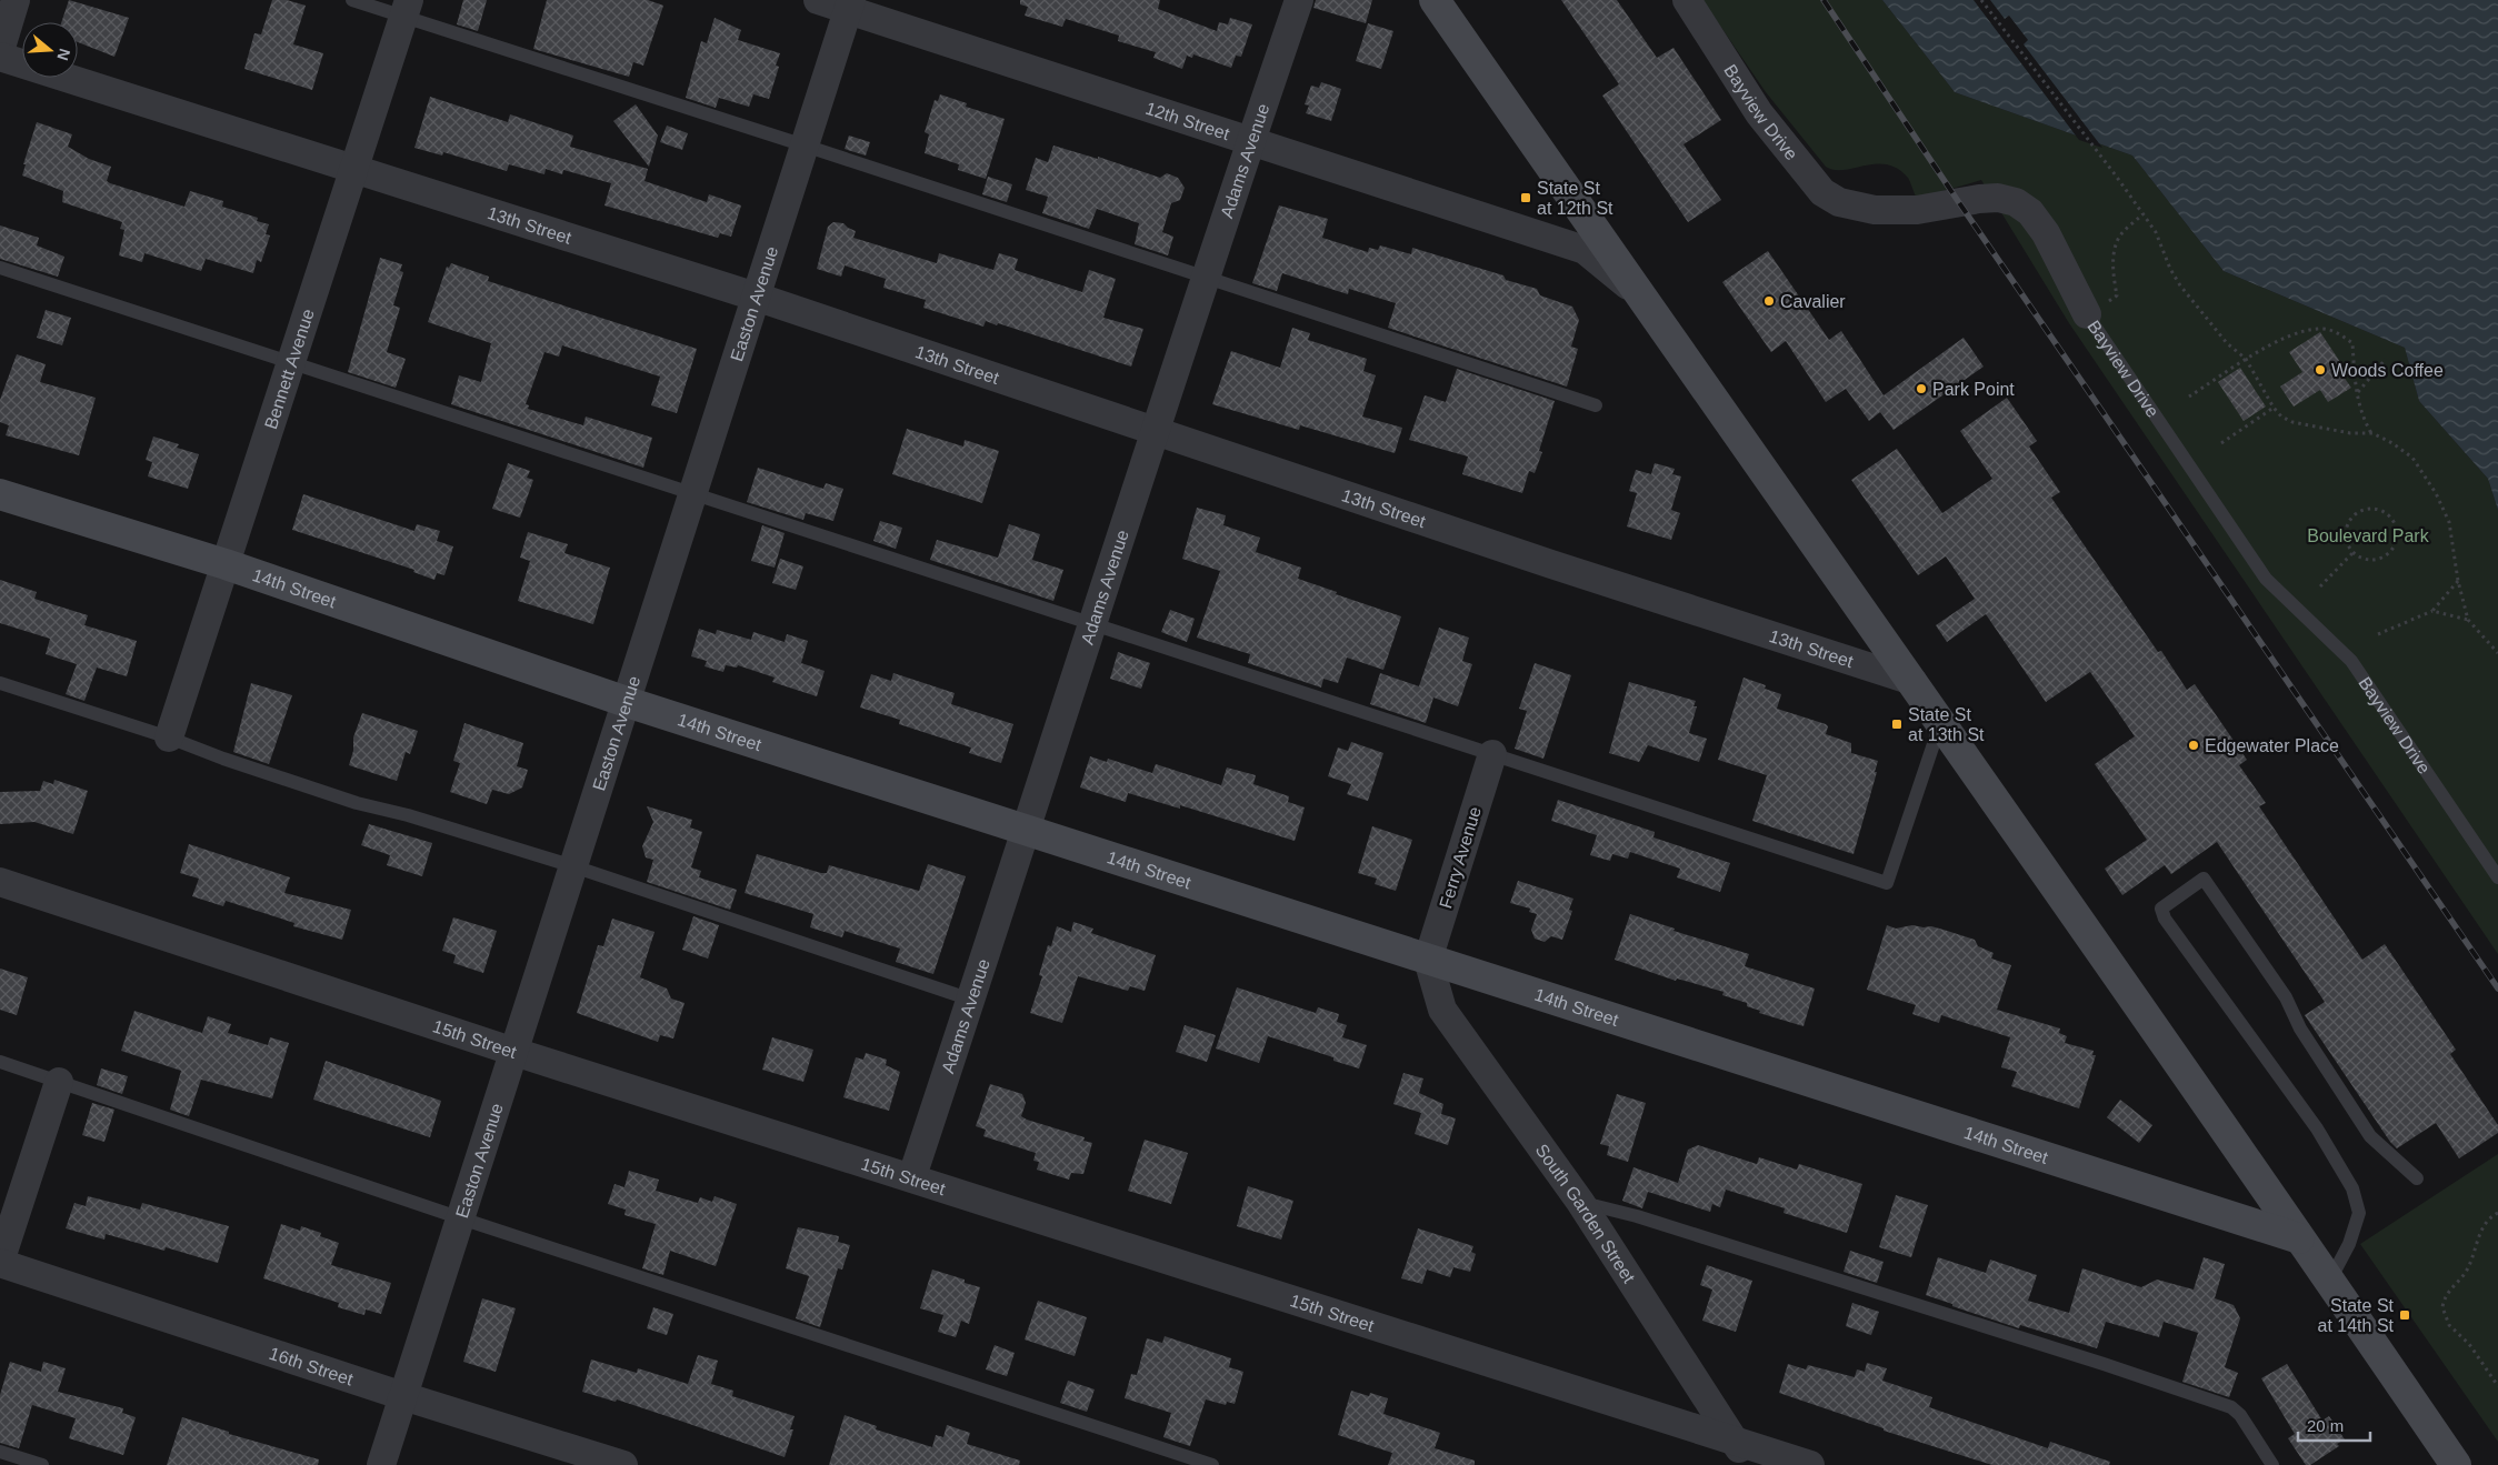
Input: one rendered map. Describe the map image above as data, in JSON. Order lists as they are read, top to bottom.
{
  "streets": {
    "street": [
      "Bayview Drive",
      "12th Street",
      "Adams Avenue",
      "13th Street",
      "Easton Avenue",
      "Bennett Avenue",
      "14th Street",
      "Ferry Avenue",
      "15th Street",
      "South Garden Street",
      "16th Street"
    ]
  },
  "crossings": [
    ["12th Street", "Adams Avenue"],
    ["12th Street", "Easton Avenue"],
    ["Adams Avenue", "13th Street"],
    ["Adams Avenue", "14th Street"],
    ["Adams Avenue", "15th Street"],
    ["13th Street", "Easton Avenue"],
    ["13th Street", "Bennett Avenue"],
    ["Easton Avenue", "14th Street"],
    ["Easton Avenue", "15th Street"],
    ["Easton Avenue", "16th Street"],
    ["Bennett Avenue", "14th Street"],
    ["14th Street", "Ferry Avenue"],
    ["14th Street", "South Garden Street"],
    ["Ferry Avenue", "South Garden Street"],
    ["15th Street", "South Garden Street"]
  ],
  "parks": ["Boulevard Park"],
  "places": {
    "transit": ["State St at 12th St", "State St at 13th St", "State St at 14th St"],
    "other": [
      "Cavalier",
      "Woods Coffee",
      "Park Point",
      "Edgewater Place"
    ]
  },
  "scale_bar": "20 m",
  "north": "right"
}
